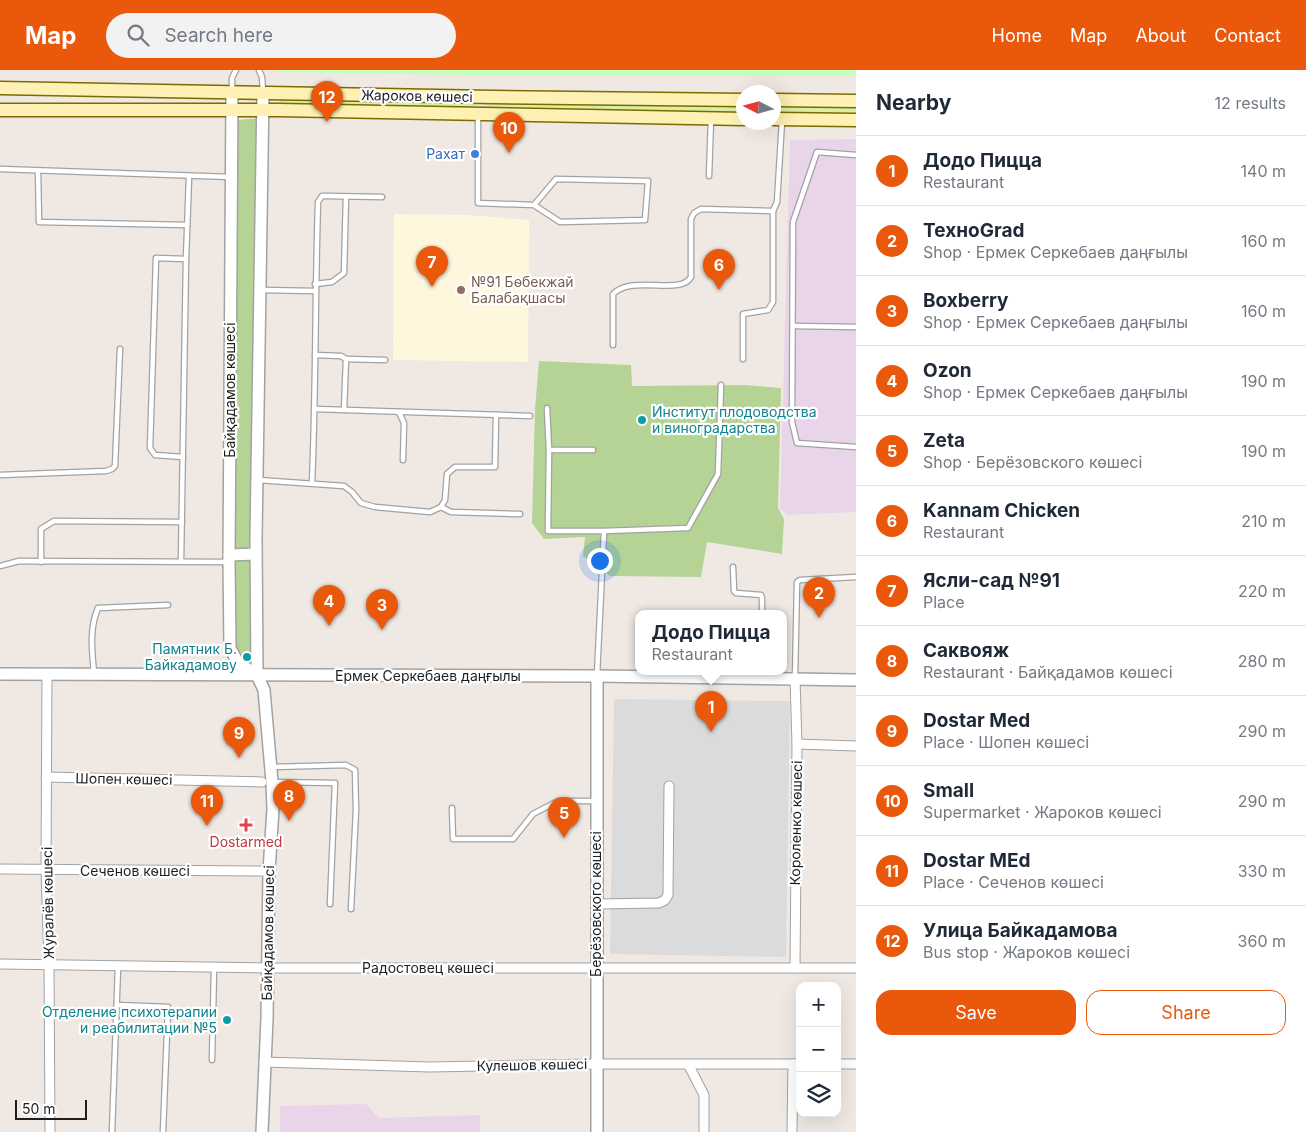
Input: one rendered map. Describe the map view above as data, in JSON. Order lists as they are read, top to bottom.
{
  "streets": {
    "main road": ["Жароков көшесі"],
    "street": [
      "Байқадамов көшесі",
      "Ермек Серкебаев даңғылы",
      "Шопен көшесі",
      "Короленко көшесі",
      "Сеченов көшесі",
      "Журалёв көшесі",
      "Берёзовского көшесі",
      "Радостовец көшесі",
      "Кулешов көшесі"
    ]
  },
  "crossings": [
    ["Жароков көшесі", "Байқадамов көшесі"],
    ["Байқадамов көшесі", "Ермек Серкебаев даңғылы"],
    ["Байқадамов көшесі", "Шопен көшесі"],
    ["Байқадамов көшесі", "Сеченов көшесі"],
    ["Байқадамов көшесі", "Радостовец көшесі"],
    ["Байқадамов көшесі", "Кулешов көшесі"],
    ["Ермек Серкебаев даңғылы", "Короленко көшесі"],
    ["Ермек Серкебаев даңғылы", "Журалёв көшесі"],
    ["Ермек Серкебаев даңғылы", "Берёзовского көшесі"],
    ["Шопен көшесі", "Журалёв көшесі"],
    ["Короленко көшесі", "Радостовец көшесі"],
    ["Сеченов көшесі", "Журалёв көшесі"],
    ["Журалёв көшесі", "Радостовец көшесі"],
    ["Берёзовского көшесі", "Радостовец көшесі"],
    ["Берёзовского көшесі", "Кулешов көшесі"]
  ],
  "places": {
    "other": [
      "Рахат",
      "№91 Бөбекжай Балабақшасы",
      "Институт плодоводства и виноградарства",
      "Памятник Б. Байкадамову",
      "Отделение психотерапии и реабилитации №5"
    ],
    "health": ["Dostarmed"]
  },
  "scale_bar": "50 m",
  "north": "left",
  "page": {
    "header": "Map",
    "search": "Search here",
    "nav": [
      "Home",
      "Map",
      "About",
      "Contact"
    ],
    "heading": ["Nearby", "12 results"],
    "pins": [
      "12",
      "10",
      "7",
      "6",
      "2",
      "4",
      "3",
      "1",
      "9",
      "8",
      "11",
      "5"
    ],
    "list": [
      {
        "mark": "1",
        "name": "Додо Пицца",
        "note": "Restaurant",
        "value": "140 m"
      },
      {
        "mark": "2",
        "name": "ТехноGrad",
        "note": "Shop · Ермек Серкебаев даңғылы",
        "value": "160 m"
      },
      {
        "mark": "3",
        "name": "Boxberry",
        "note": "Shop · Ермек Серкебаев даңғылы",
        "value": "160 m"
      },
      {
        "mark": "4",
        "name": "Ozon",
        "note": "Shop · Ермек Серкебаев даңғылы",
        "value": "190 m"
      },
      {
        "mark": "5",
        "name": "Zeta",
        "note": "Shop · Берёзовского көшесі",
        "value": "190 m"
      },
      {
        "mark": "6",
        "name": "Kannam Chicken",
        "note": "Restaurant",
        "value": "210 m"
      },
      {
        "mark": "7",
        "name": "Ясли-сад №91",
        "note": "Place",
        "value": "220 m"
      },
      {
        "mark": "8",
        "name": "Саквояж",
        "note": "Restaurant · Байқадамов көшесі",
        "value": "280 m"
      },
      {
        "mark": "9",
        "name": "Dostar Med",
        "note": "Place · Шопен көшесі",
        "value": "290 m"
      },
      {
        "mark": "10",
        "name": "Small",
        "note": "Supermarket · Жароков көшесі",
        "value": "290 m"
      },
      {
        "mark": "11",
        "name": "Dostar MEd",
        "note": "Place · Сеченов көшесі",
        "value": "330 m"
      },
      {
        "mark": "12",
        "name": "Улица Байкадамова",
        "note": "Bus stop · Жароков көшесі",
        "value": "360 m"
      }
    ],
    "popup": ["Додо Пицца", "Restaurant"],
    "buttons": ["Save", "Share"],
    "map_buttons": ["+", "−"],
    "scale": "50 m"
  }
}
